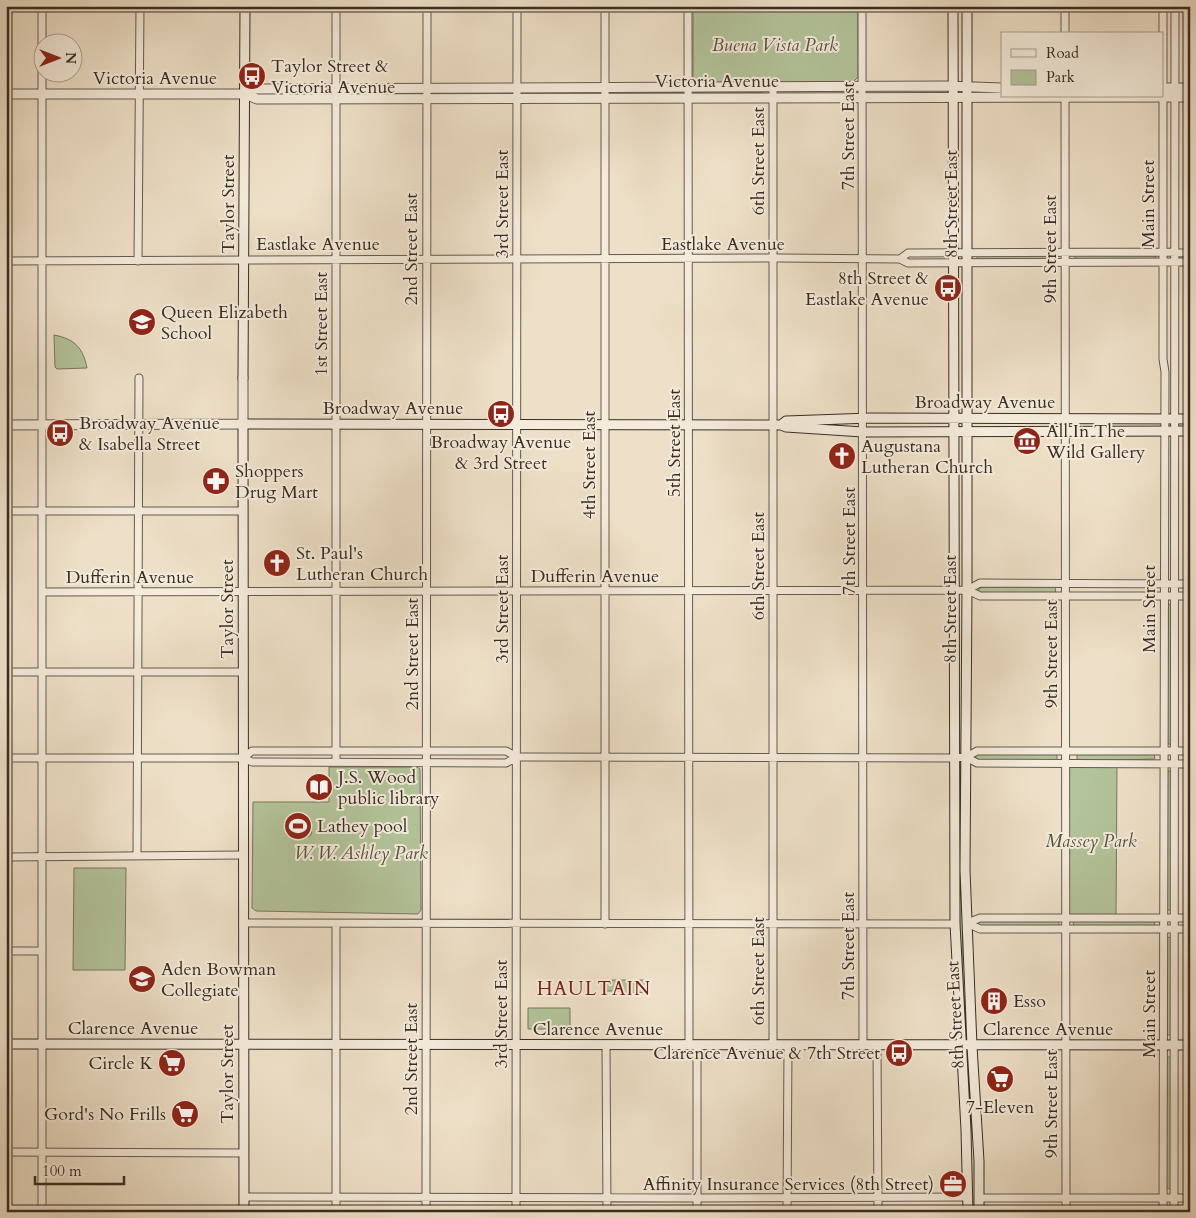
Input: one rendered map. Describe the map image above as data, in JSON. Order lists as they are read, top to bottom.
{
  "streets": {
    "main road": [
      "Victoria Avenue",
      "Taylor Street",
      "8th Street East",
      "Broadway Avenue",
      "Clarence Avenue"
    ],
    "street": [
      "7th Street East",
      "6th Street East",
      "3rd Street East",
      "Main Street",
      "Eastlake Avenue",
      "2nd Street East",
      "9th Street East",
      "1st Street East",
      "5th Street East",
      "4th Street East",
      "Dufferin Avenue"
    ]
  },
  "crossings": [
    ["Victoria Avenue", "7th Street East"],
    ["Victoria Avenue", "6th Street East"],
    ["Victoria Avenue", "Taylor Street"],
    ["Victoria Avenue", "3rd Street East"],
    ["Victoria Avenue", "8th Street East"],
    ["Victoria Avenue", "Main Street"],
    ["Victoria Avenue", "2nd Street East"],
    ["Victoria Avenue", "1st Street East"],
    ["Victoria Avenue", "5th Street East"],
    ["Victoria Avenue", "4th Street East"],
    ["7th Street East", "Eastlake Avenue"],
    ["7th Street East", "Broadway Avenue"],
    ["7th Street East", "Dufferin Avenue"],
    ["7th Street East", "Clarence Avenue"],
    ["6th Street East", "Eastlake Avenue"],
    ["6th Street East", "Broadway Avenue"],
    ["6th Street East", "Dufferin Avenue"],
    ["6th Street East", "Clarence Avenue"],
    ["Taylor Street", "Eastlake Avenue"],
    ["Taylor Street", "Broadway Avenue"],
    ["Taylor Street", "Dufferin Avenue"],
    ["Taylor Street", "Clarence Avenue"],
    ["3rd Street East", "Eastlake Avenue"],
    ["3rd Street East", "Broadway Avenue"],
    ["3rd Street East", "Dufferin Avenue"],
    ["3rd Street East", "Clarence Avenue"],
    ["8th Street East", "Eastlake Avenue"],
    ["8th Street East", "Broadway Avenue"],
    ["8th Street East", "Dufferin Avenue"],
    ["8th Street East", "Clarence Avenue"],
    ["Main Street", "Eastlake Avenue"],
    ["Main Street", "Broadway Avenue"],
    ["Main Street", "Dufferin Avenue"],
    ["Main Street", "Clarence Avenue"],
    ["Eastlake Avenue", "2nd Street East"],
    ["Eastlake Avenue", "9th Street East"],
    ["Eastlake Avenue", "1st Street East"],
    ["Eastlake Avenue", "5th Street East"],
    ["Eastlake Avenue", "4th Street East"],
    ["2nd Street East", "Broadway Avenue"],
    ["2nd Street East", "Dufferin Avenue"],
    ["2nd Street East", "Clarence Avenue"],
    ["9th Street East", "Broadway Avenue"],
    ["9th Street East", "Dufferin Avenue"],
    ["9th Street East", "Clarence Avenue"],
    ["1st Street East", "Broadway Avenue"],
    ["1st Street East", "Dufferin Avenue"],
    ["Broadway Avenue", "5th Street East"],
    ["Broadway Avenue", "4th Street East"],
    ["5th Street East", "Dufferin Avenue"],
    ["5th Street East", "Clarence Avenue"],
    ["4th Street East", "Dufferin Avenue"]
  ],
  "districts": ["HAULTAIN"],
  "parks": ["Buena Vista Park", "Massey Park", "W. W. Ashley Park"],
  "places": {
    "bus stop": [
      "Taylor Street & Victoria Avenue",
      "8th Street & Eastlake Avenue",
      "Broadway Avenue & 3rd Street",
      "Broadway Avenue & Isabella Street",
      "Clarence Avenue & 7th Street"
    ],
    "school or university": ["Queen Elizabeth School", "Aden Bowman Collegiate"],
    "museum": ["All In The Wild Gallery"],
    "church": ["Augustana Lutheran Church", "St. Paul's Lutheran Church"],
    "pharmacy": ["Shoppers Drug Mart"],
    "library": ["J.S. Wood public library"],
    "sports": ["Lathey pool"],
    "building": ["Esso"],
    "supermarket": ["Circle K", "7-Eleven", "Gord's No Frills"],
    "office": ["Affinity Insurance Services (8th Street)"]
  },
  "legend": ["Road", "Park"],
  "scale_bar": "100 m",
  "north": "right"
}
